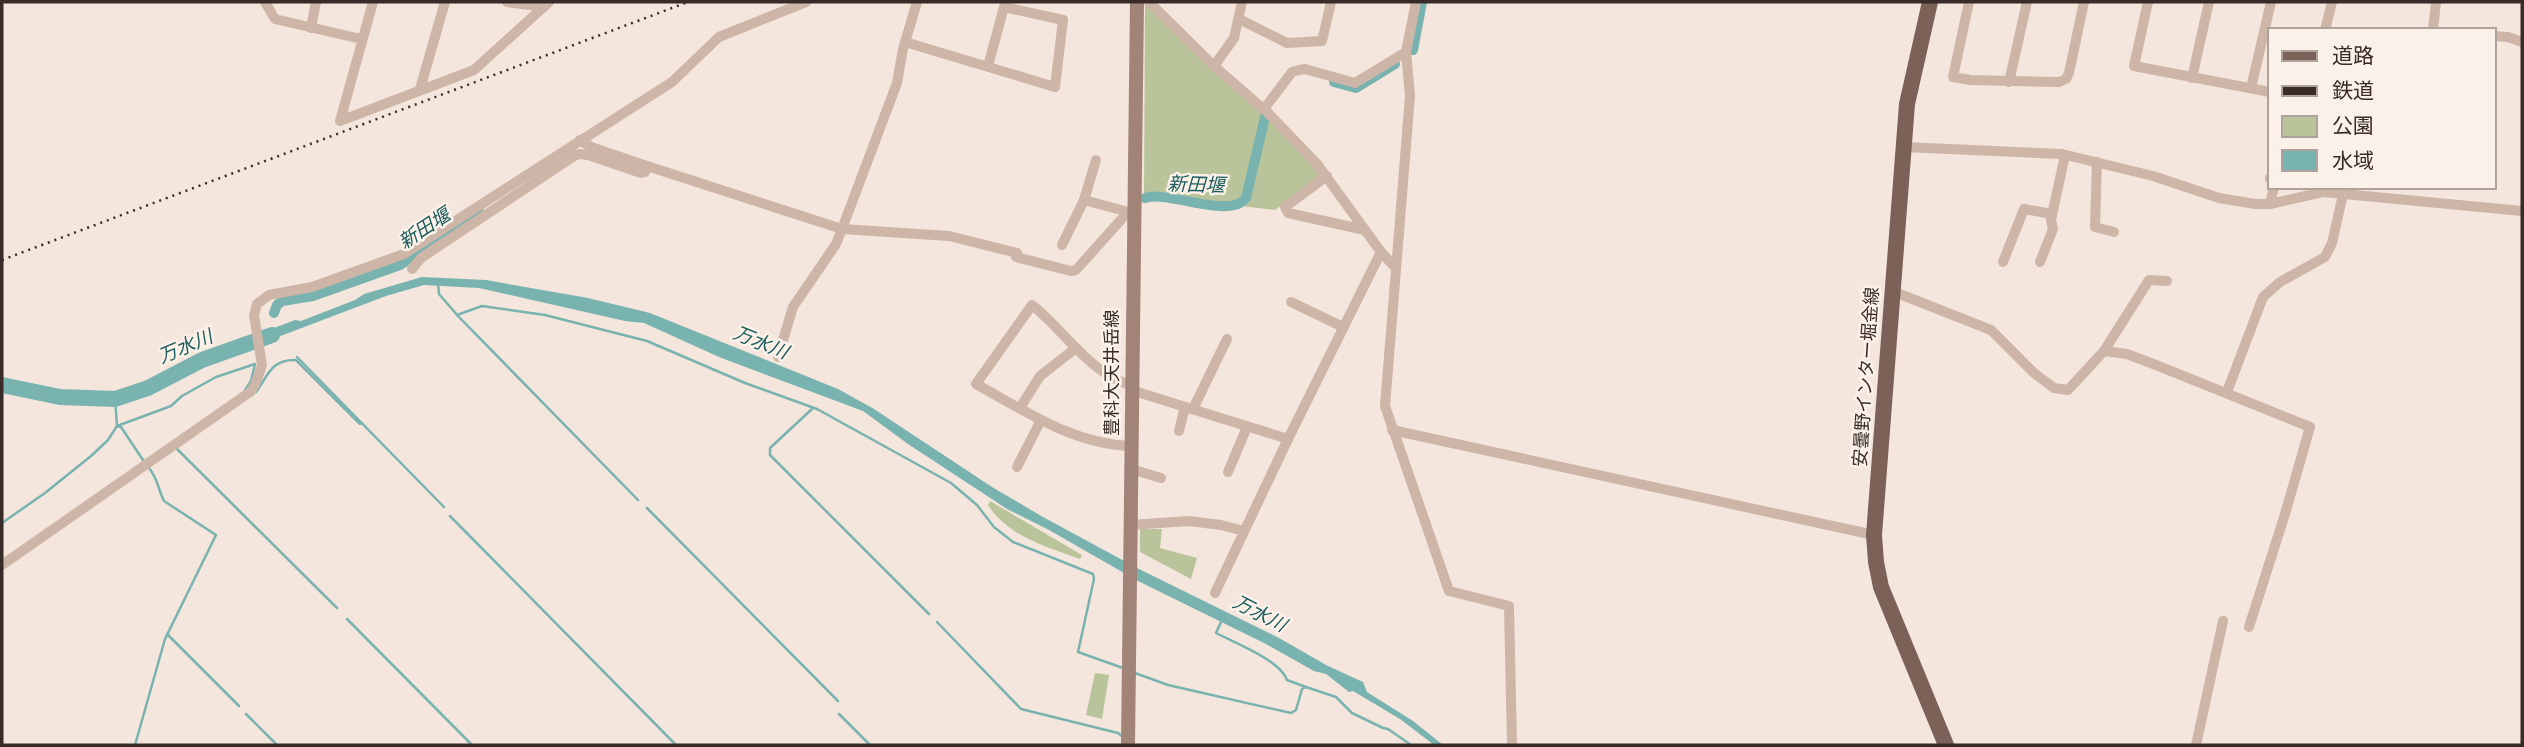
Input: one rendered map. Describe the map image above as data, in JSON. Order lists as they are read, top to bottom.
{
  "streets": {
    "main road": ["豊科大天井岳線", "安曇野インター堀金線"]
  },
  "water": ["新田堰", "万水川"],
  "legend": [
    "道路",
    "鉄道",
    "公園",
    "水域"
  ]
}
